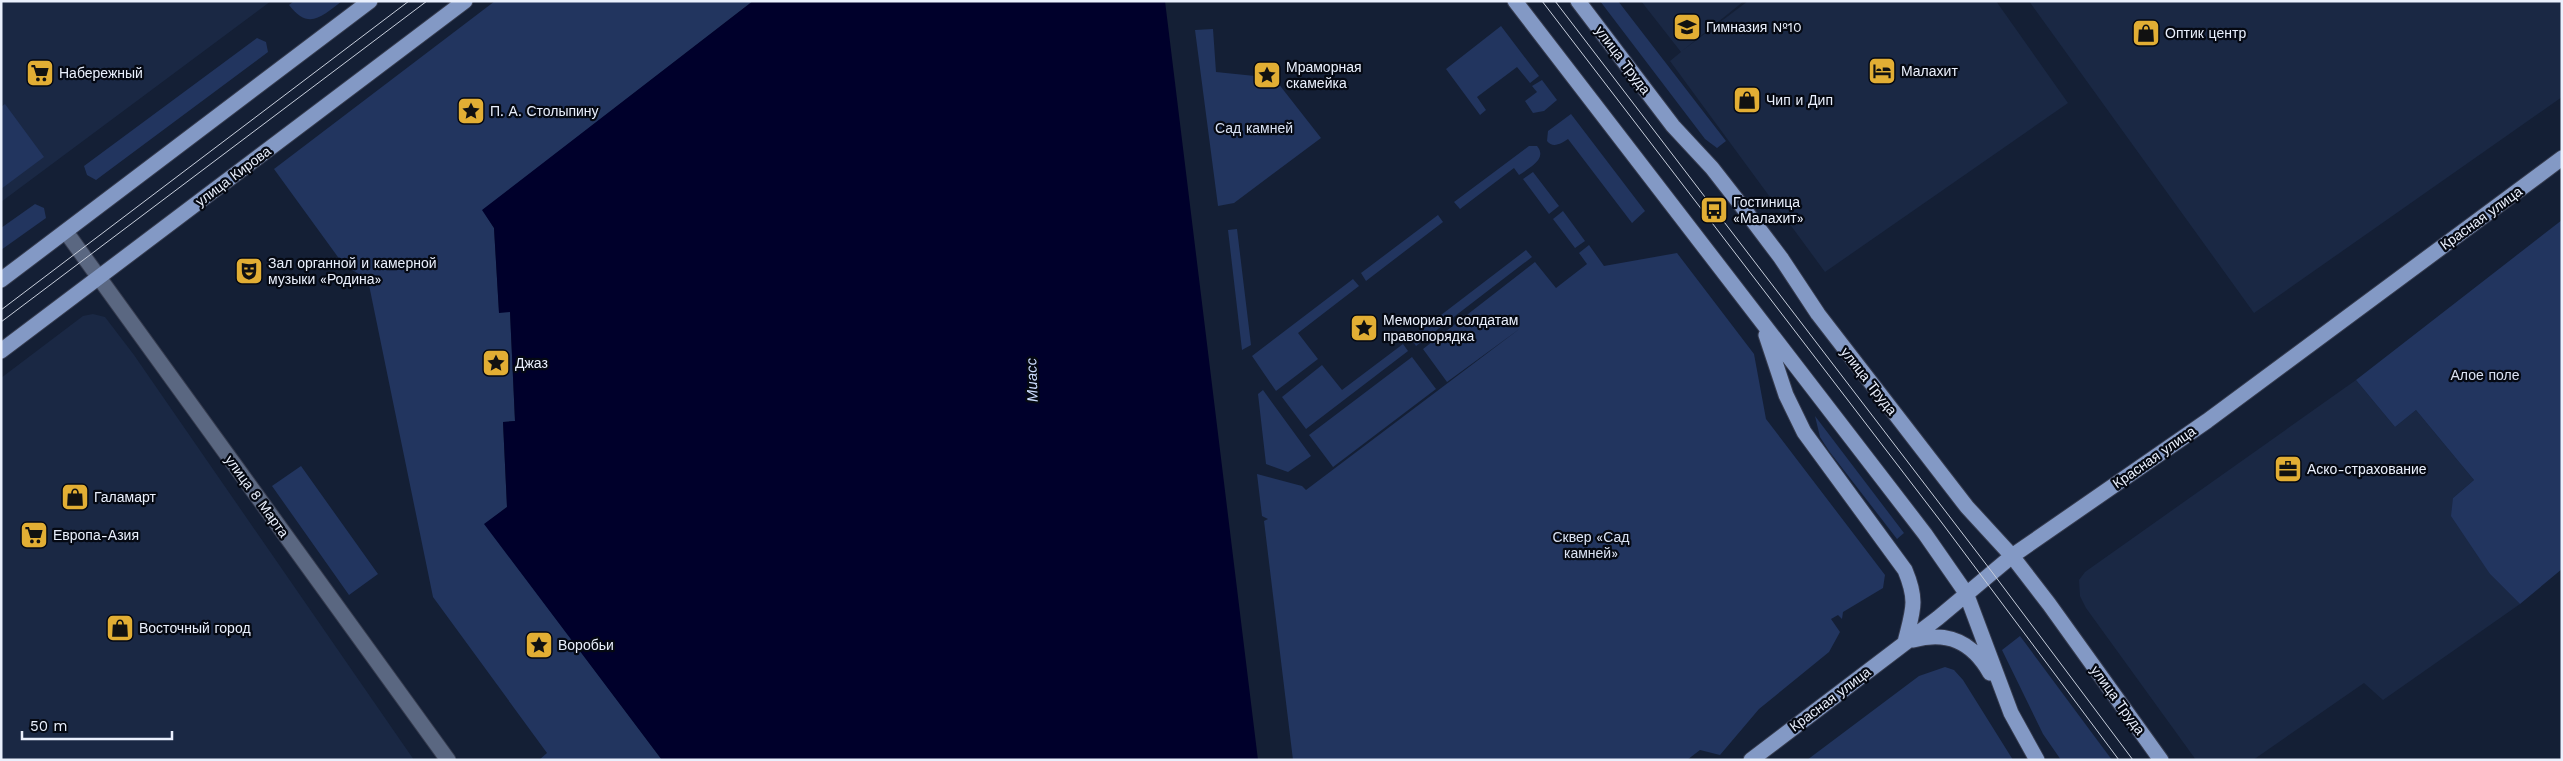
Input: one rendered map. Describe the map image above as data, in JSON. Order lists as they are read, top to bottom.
{
  "streets": {
    "main road": ["улица Труда", "улица Кирова", "Красная улица"],
    "street": ["улица 8 Марта"]
  },
  "crossings": [
    ["улица Труда", "Красная улица"],
    ["улица Кирова", "улица 8 Марта"]
  ],
  "water": ["Миасс"],
  "parks": ["Сад камней", "Алое поле", "Сквер «Сад камней»"],
  "places": {
    "school or university": ["Гимназия №10"],
    "shop": [
      "Оптик центр",
      "Чип и Дип",
      "Галамарт",
      "Восточный город"
    ],
    "hotel": ["Малахит"],
    "supermarket": ["Набережный", "Европа-Азия"],
    "place": [
      "Мраморная скамейка",
      "П. А. Столыпину",
      "Мемориал солдатам правопорядка",
      "Джаз",
      "Воробьи"
    ],
    "bus stop": ["Гостиница «Малахит»"],
    "theatre": ["Зал органной и камерной музыки «Родина»"],
    "office": ["Аско-страхование"]
  },
  "scale_bar": "50 m"
}
